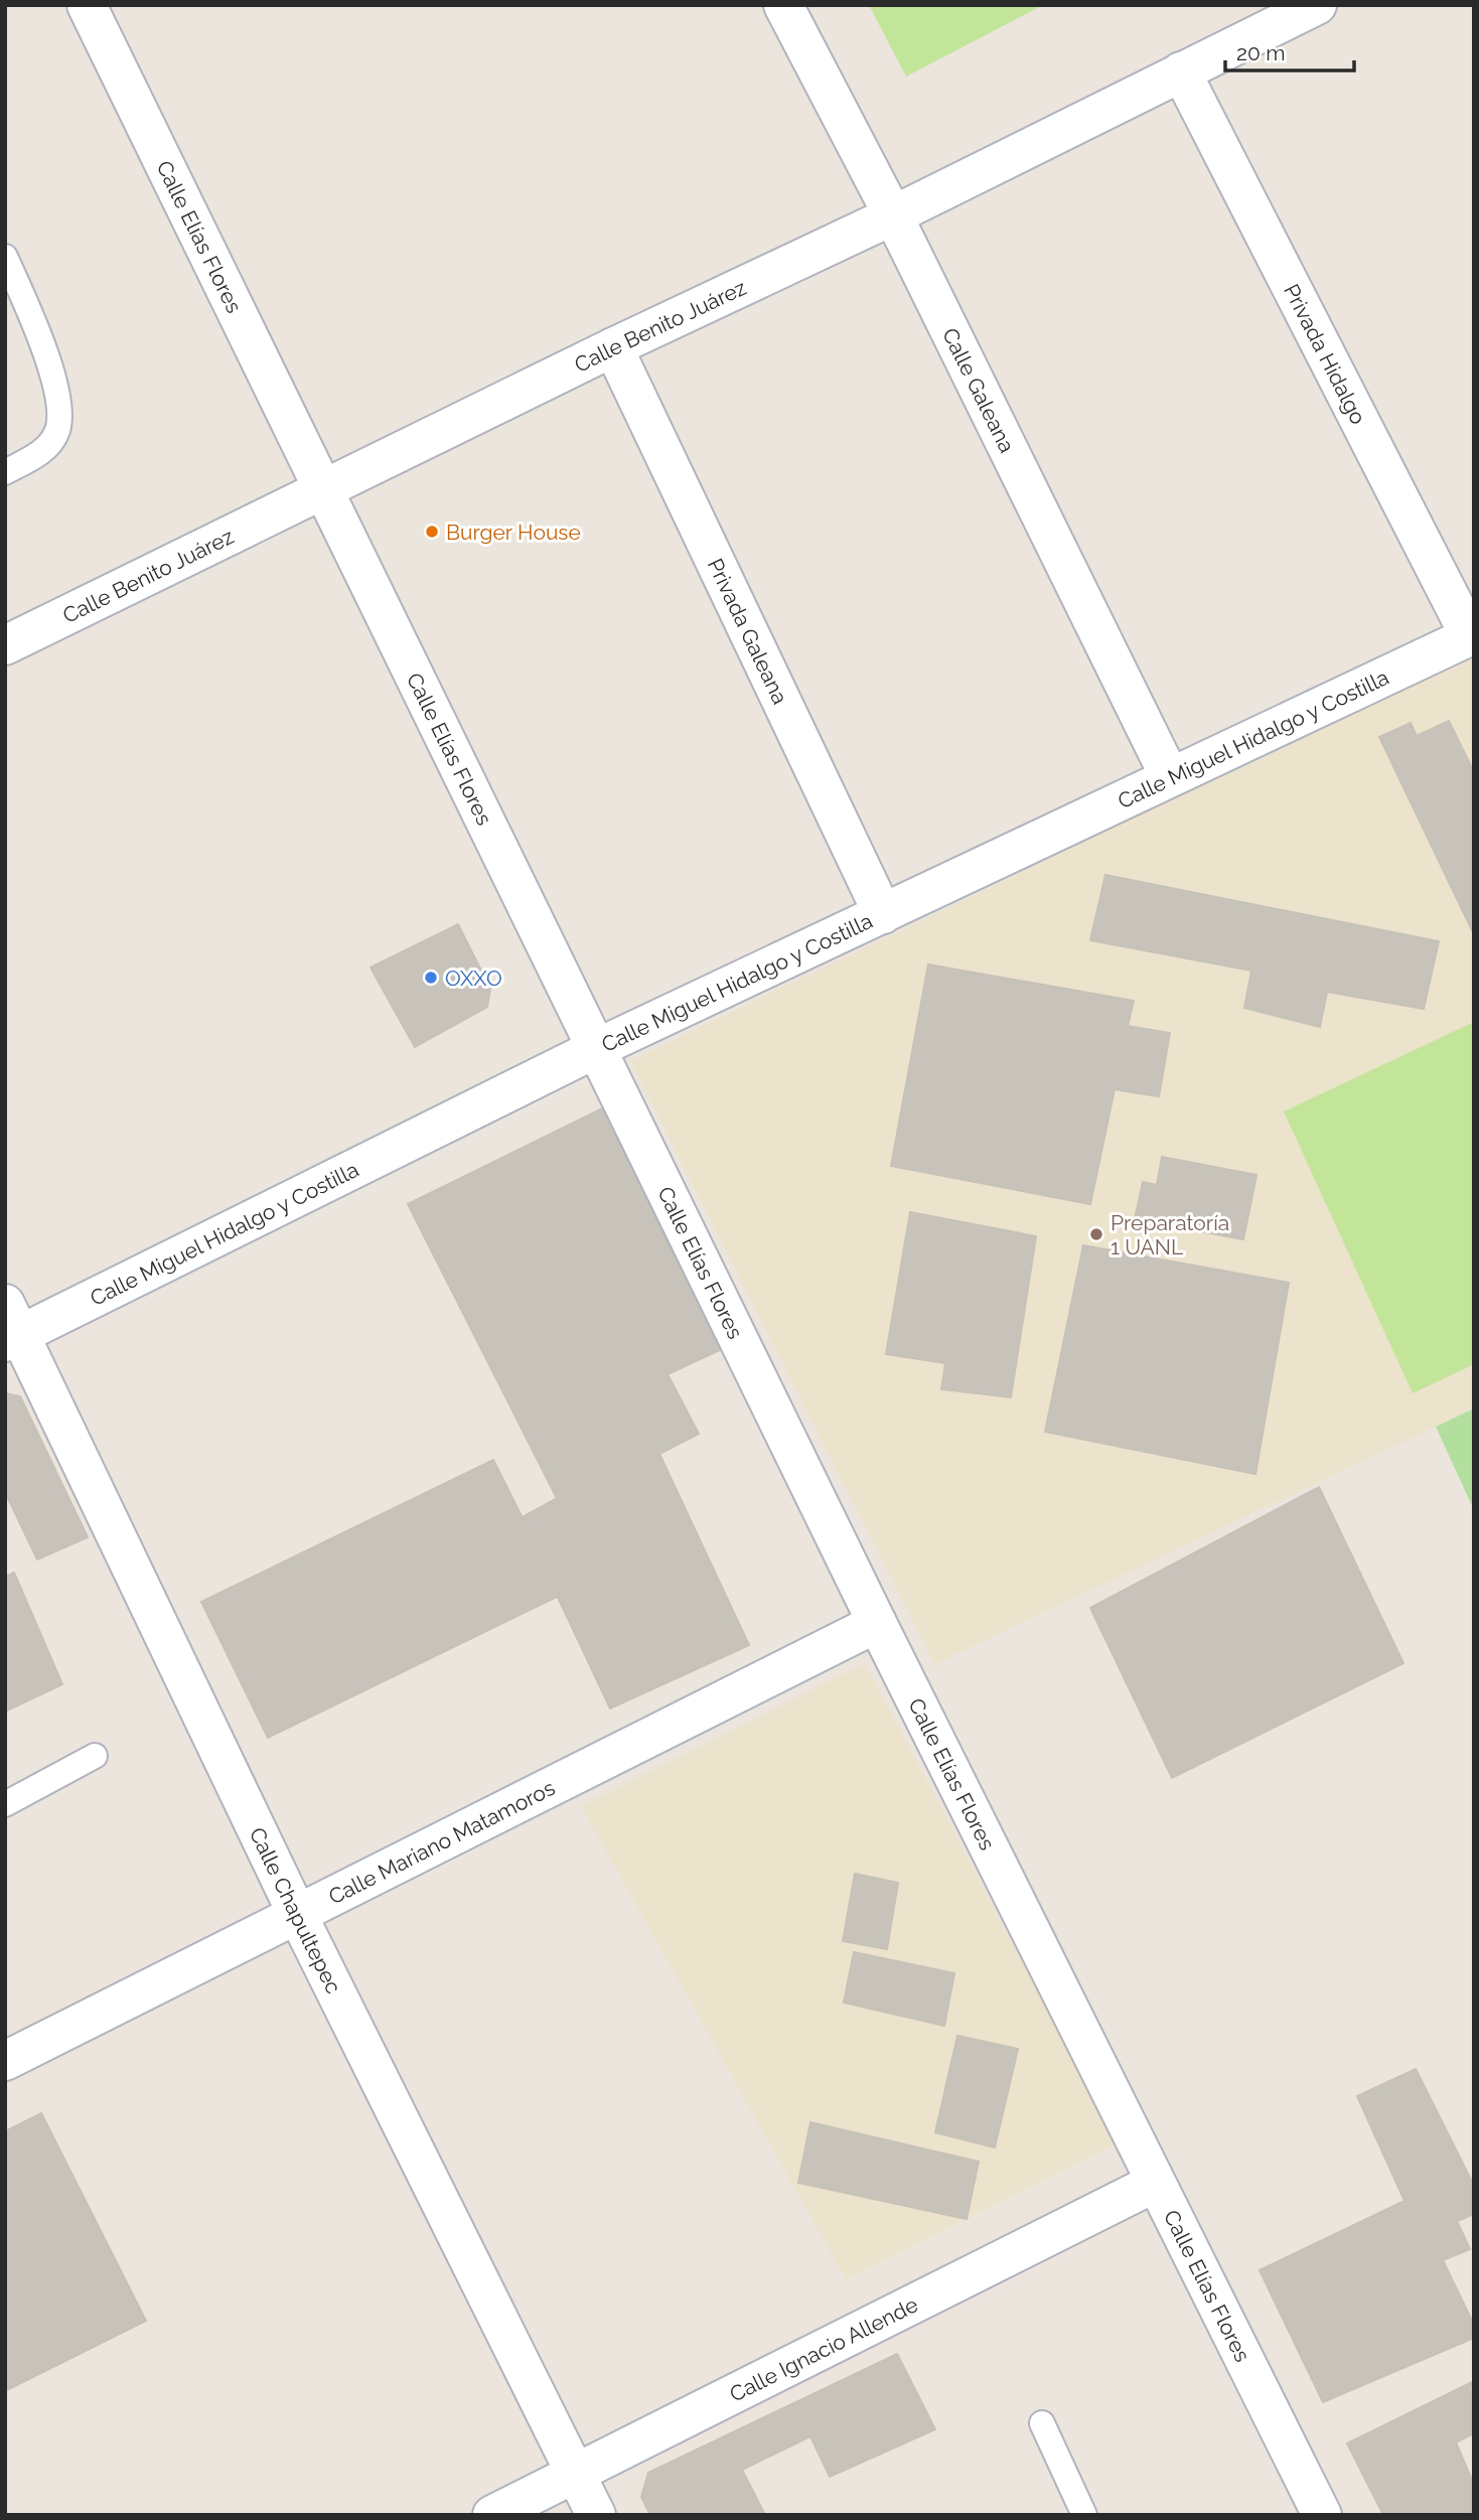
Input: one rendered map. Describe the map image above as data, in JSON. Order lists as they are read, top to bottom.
{
  "streets": {
    "street": [
      "Calle Elías Flores",
      "Calle Benito Juárez",
      "Privada Hidalgo",
      "Calle Galeana",
      "Privada Galeana",
      "Calle Miguel Hidalgo y Costilla",
      "Calle Mariano Matamoros",
      "Calle Chapultepec",
      "Calle Ignacio Allende"
    ]
  },
  "crossings": [
    ["Calle Elías Flores", "Calle Benito Juárez"],
    ["Calle Elías Flores", "Calle Miguel Hidalgo y Costilla"],
    ["Calle Elías Flores", "Calle Mariano Matamoros"],
    ["Calle Elías Flores", "Calle Ignacio Allende"],
    ["Calle Benito Juárez", "Privada Hidalgo"],
    ["Calle Benito Juárez", "Calle Galeana"],
    ["Calle Benito Juárez", "Privada Galeana"],
    ["Privada Hidalgo", "Calle Miguel Hidalgo y Costilla"],
    ["Calle Galeana", "Calle Miguel Hidalgo y Costilla"],
    ["Privada Galeana", "Calle Miguel Hidalgo y Costilla"],
    ["Calle Miguel Hidalgo y Costilla", "Calle Chapultepec"],
    ["Calle Mariano Matamoros", "Calle Chapultepec"],
    ["Calle Chapultepec", "Calle Ignacio Allende"]
  ],
  "places": ["Burger House", "OXXO", "Preparatoría 1 UANL"],
  "scale_bar": "20 m"
}
